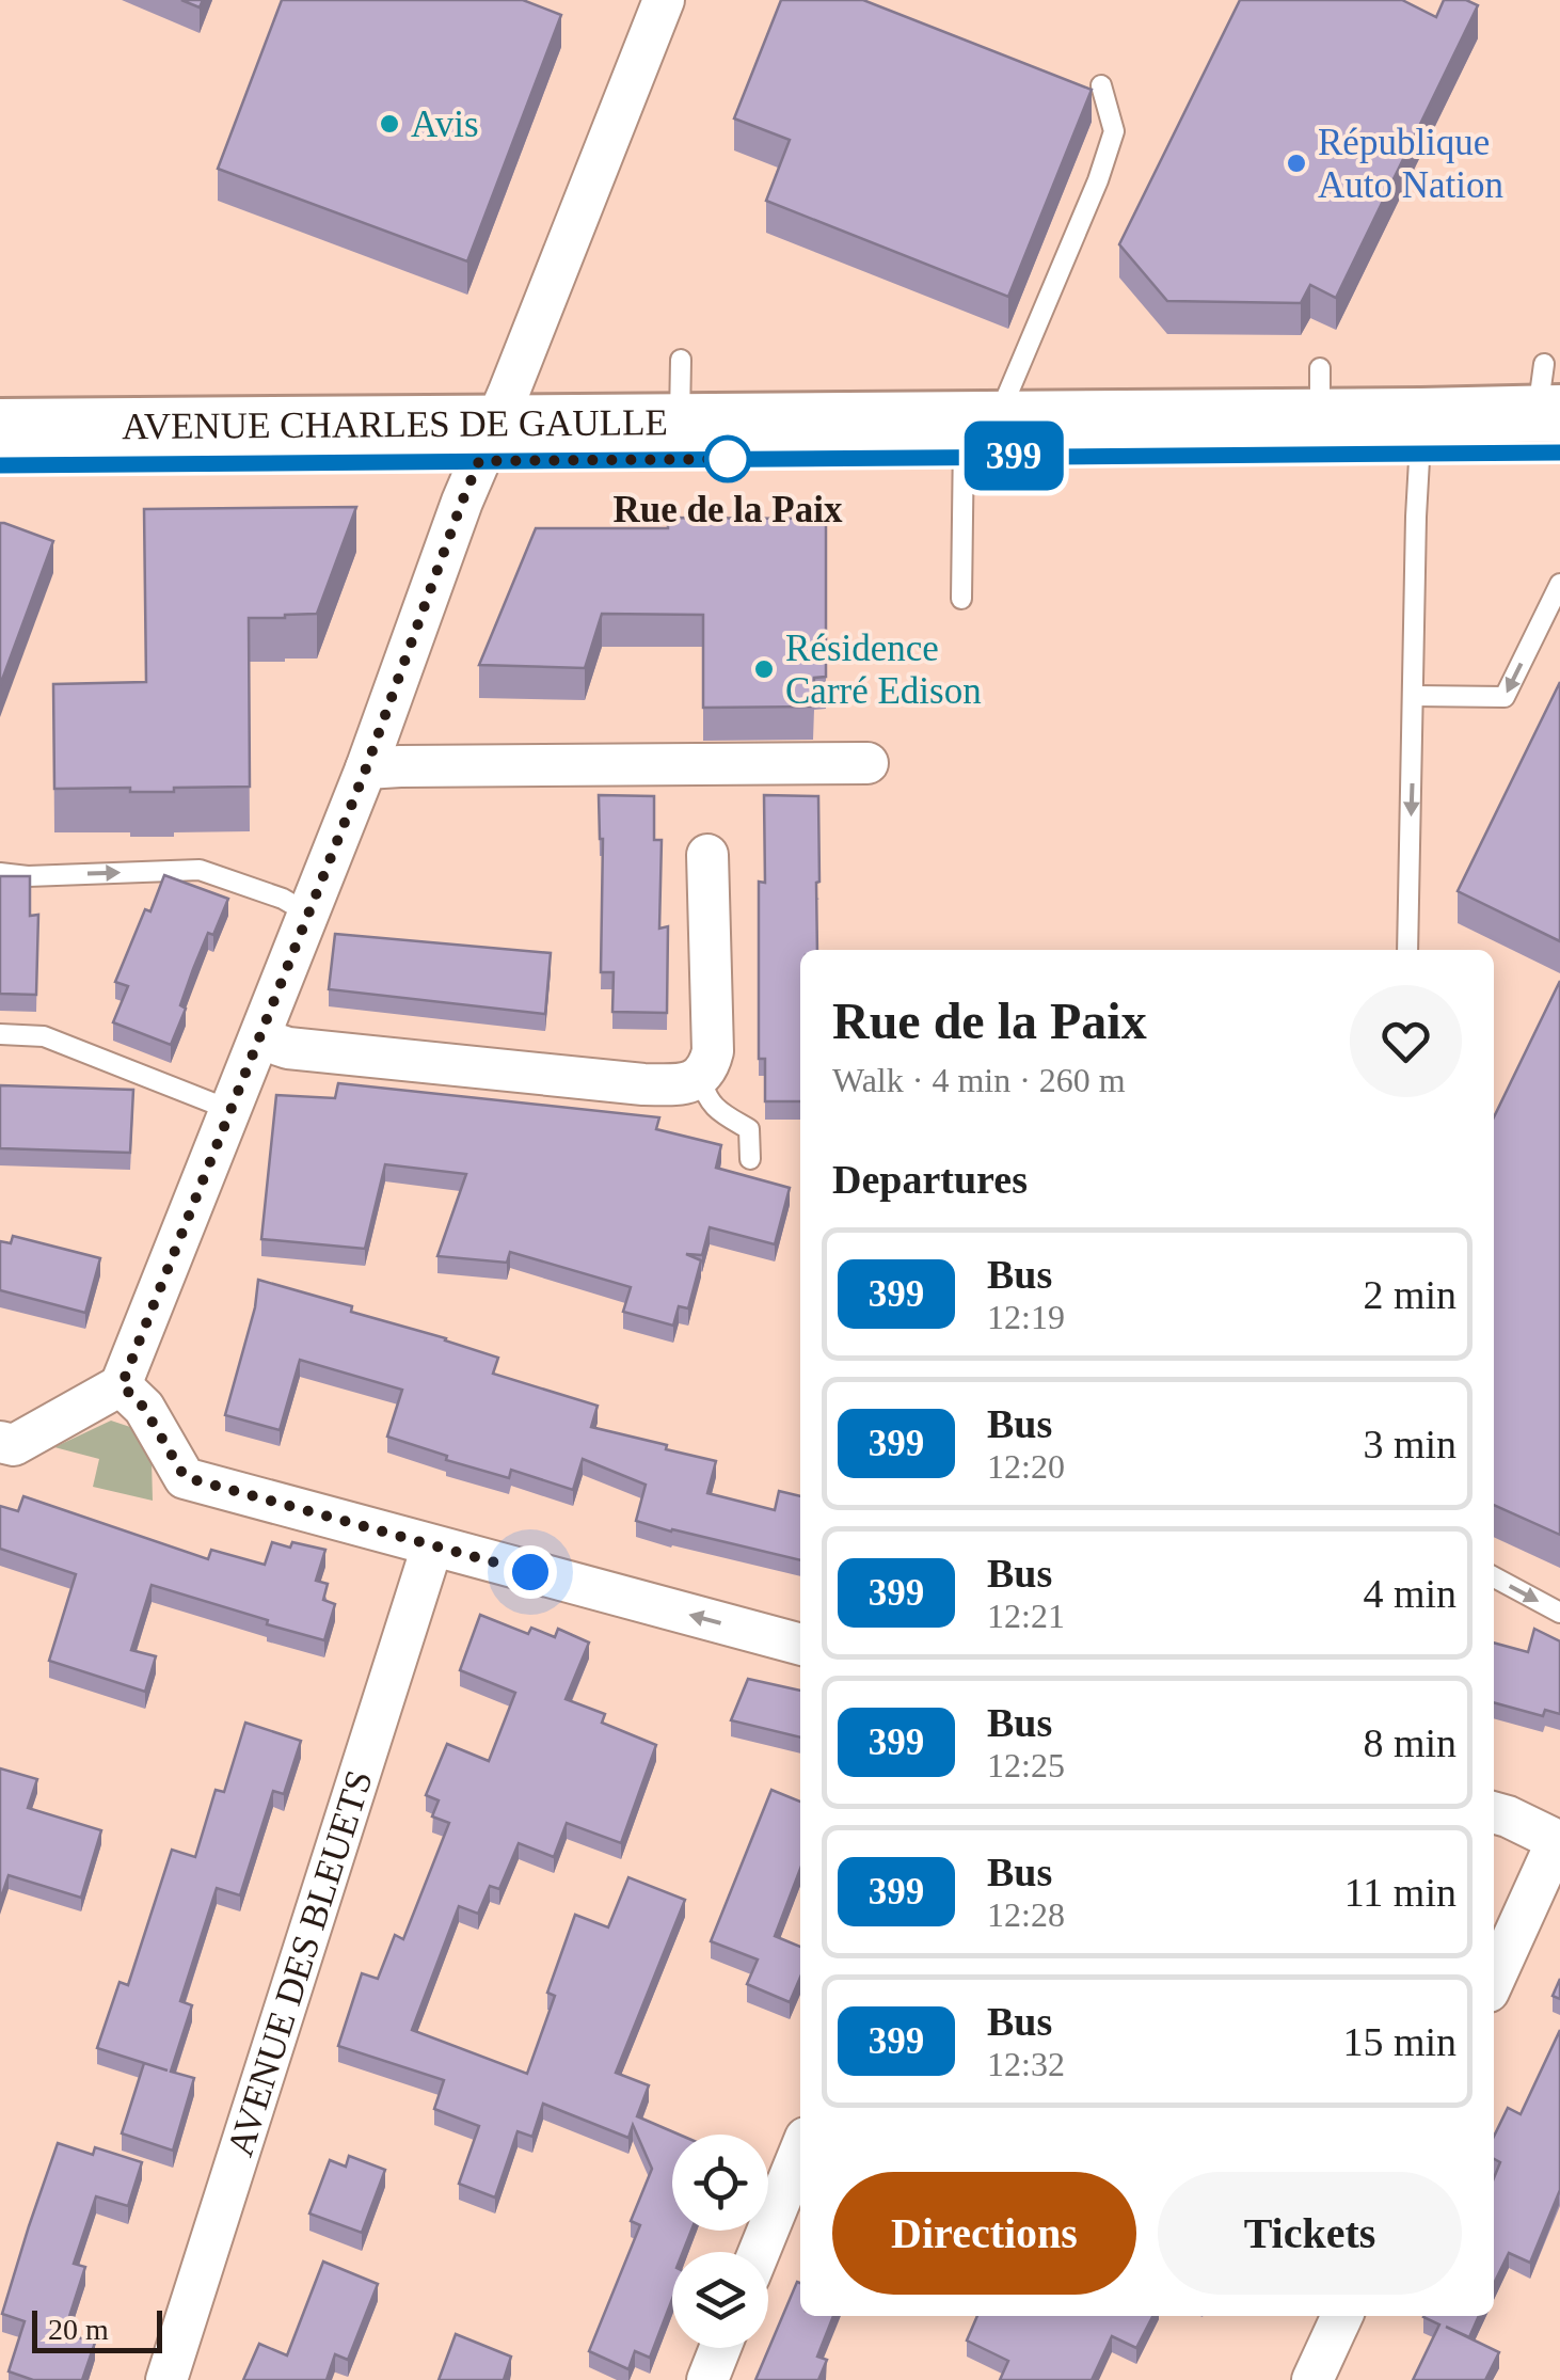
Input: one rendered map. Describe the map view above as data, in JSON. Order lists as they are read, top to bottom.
{
  "streets": {
    "main road": ["AVENUE CHARLES DE GAULLE"],
    "street": ["AVENUE DES BLEUETS"]
  },
  "places": [
    "Avis",
    "République Auto Nation",
    "Rue de la Paix",
    "Résidence Carré Edison"
  ],
  "lines": ["bus line 399"],
  "scale_bar": "20 m",
  "page": {
    "on_map": "399",
    "heading": [
      ["Rue de la Paix", "Walk · 4 min · 260 m"],
      "Departures"
    ],
    "list": [
      {
        "mark": "399",
        "name": "Bus",
        "note": "12:19",
        "value": "2 min"
      },
      {
        "mark": "399",
        "name": "Bus",
        "note": "12:20",
        "value": "3 min"
      },
      {
        "mark": "399",
        "name": "Bus",
        "note": "12:21",
        "value": "4 min"
      },
      {
        "mark": "399",
        "name": "Bus",
        "note": "12:25",
        "value": "8 min"
      },
      {
        "mark": "399",
        "name": "Bus",
        "note": "12:28",
        "value": "11 min"
      },
      {
        "mark": "399",
        "name": "Bus",
        "note": "12:32",
        "value": "15 min"
      }
    ],
    "buttons": ["Directions", "Tickets"],
    "scale": "20 m"
  }
}
